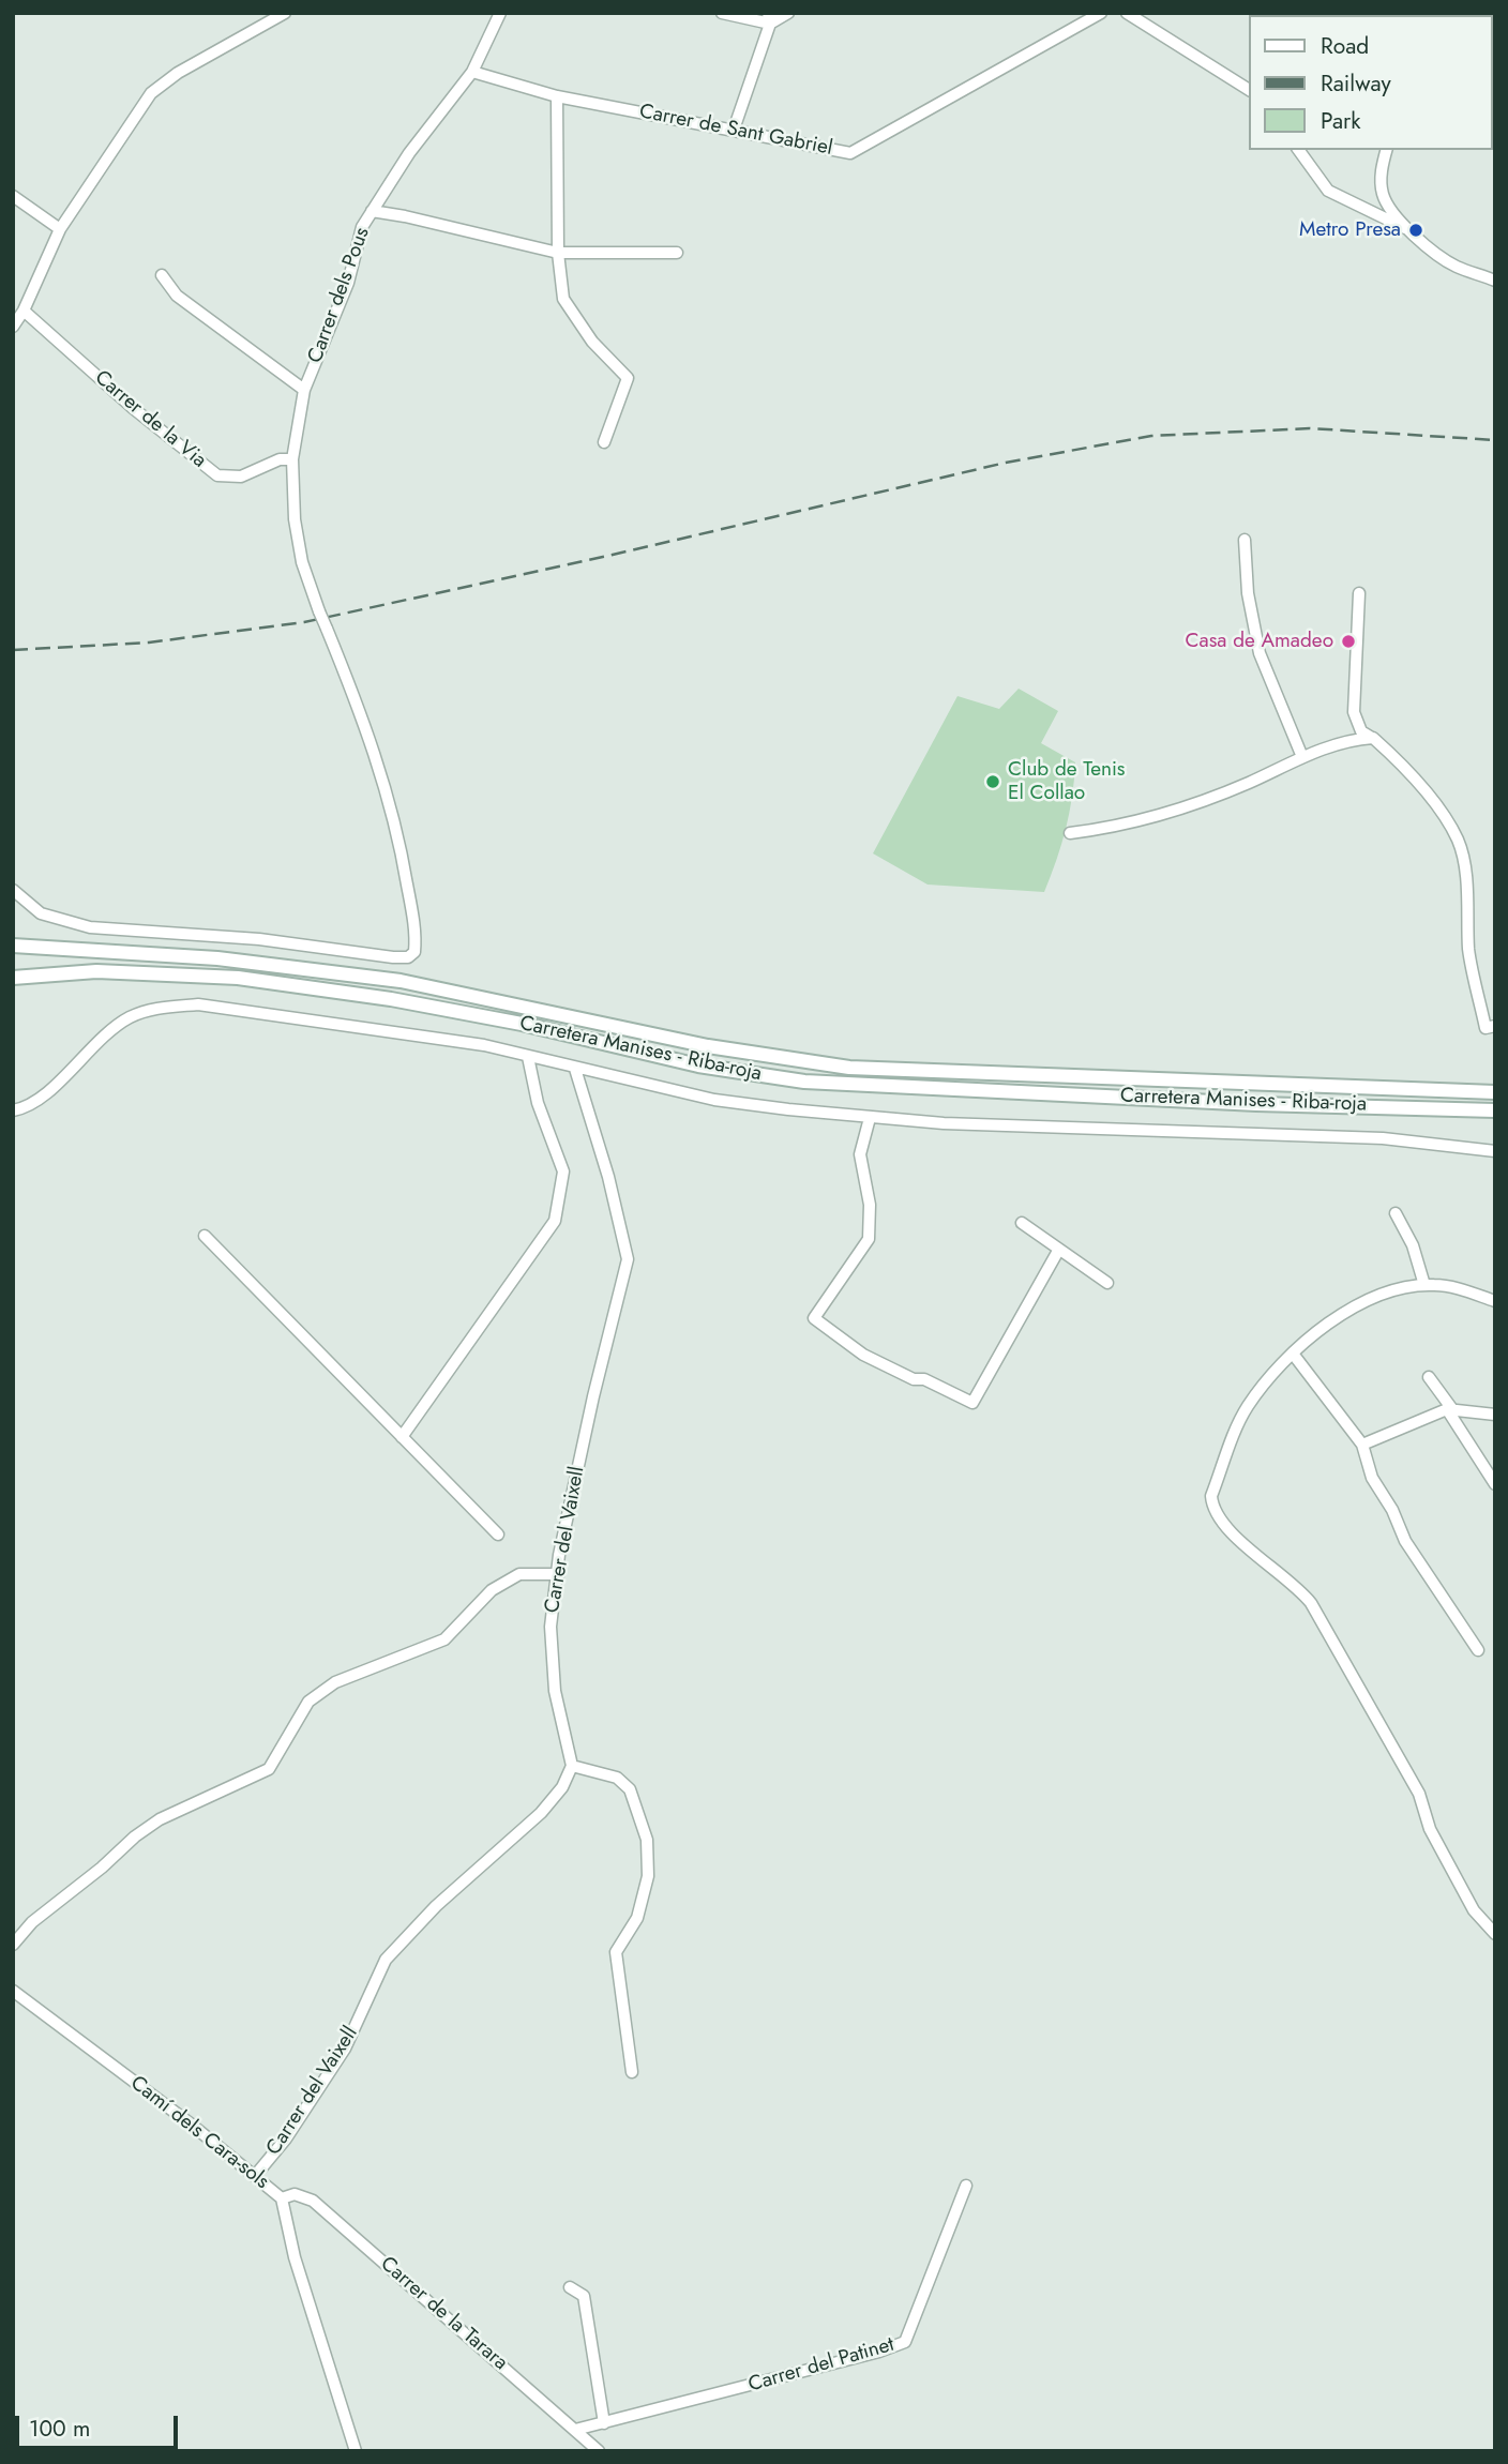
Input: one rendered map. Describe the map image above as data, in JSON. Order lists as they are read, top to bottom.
{
  "streets": {
    "main road": ["Carretera Manises - Riba-roja"],
    "street": [
      "Carrer de Sant Gabriel",
      "Carrer dels Pous",
      "Carrer de la Via",
      "Carrer del Vaixell",
      "Camí dels Cara-sols",
      "Carrer de la Tarara",
      "Carrer del Patinet"
    ]
  },
  "crossings": [
    ["Carrer de Sant Gabriel", "Carrer dels Pous"],
    ["Carrer dels Pous", "Carrer de la Via"],
    ["Carrer del Vaixell", "Camí dels Cara-sols"],
    ["Camí dels Cara-sols", "Carrer de la Tarara"],
    ["Carrer de la Tarara", "Carrer del Patinet"]
  ],
  "places": ["Metro Presa", "Casa de Amadeo", "Club de Tenis El Collao"],
  "legend": ["Road", "Railway", "Park"],
  "scale_bar": "100 m"
}
